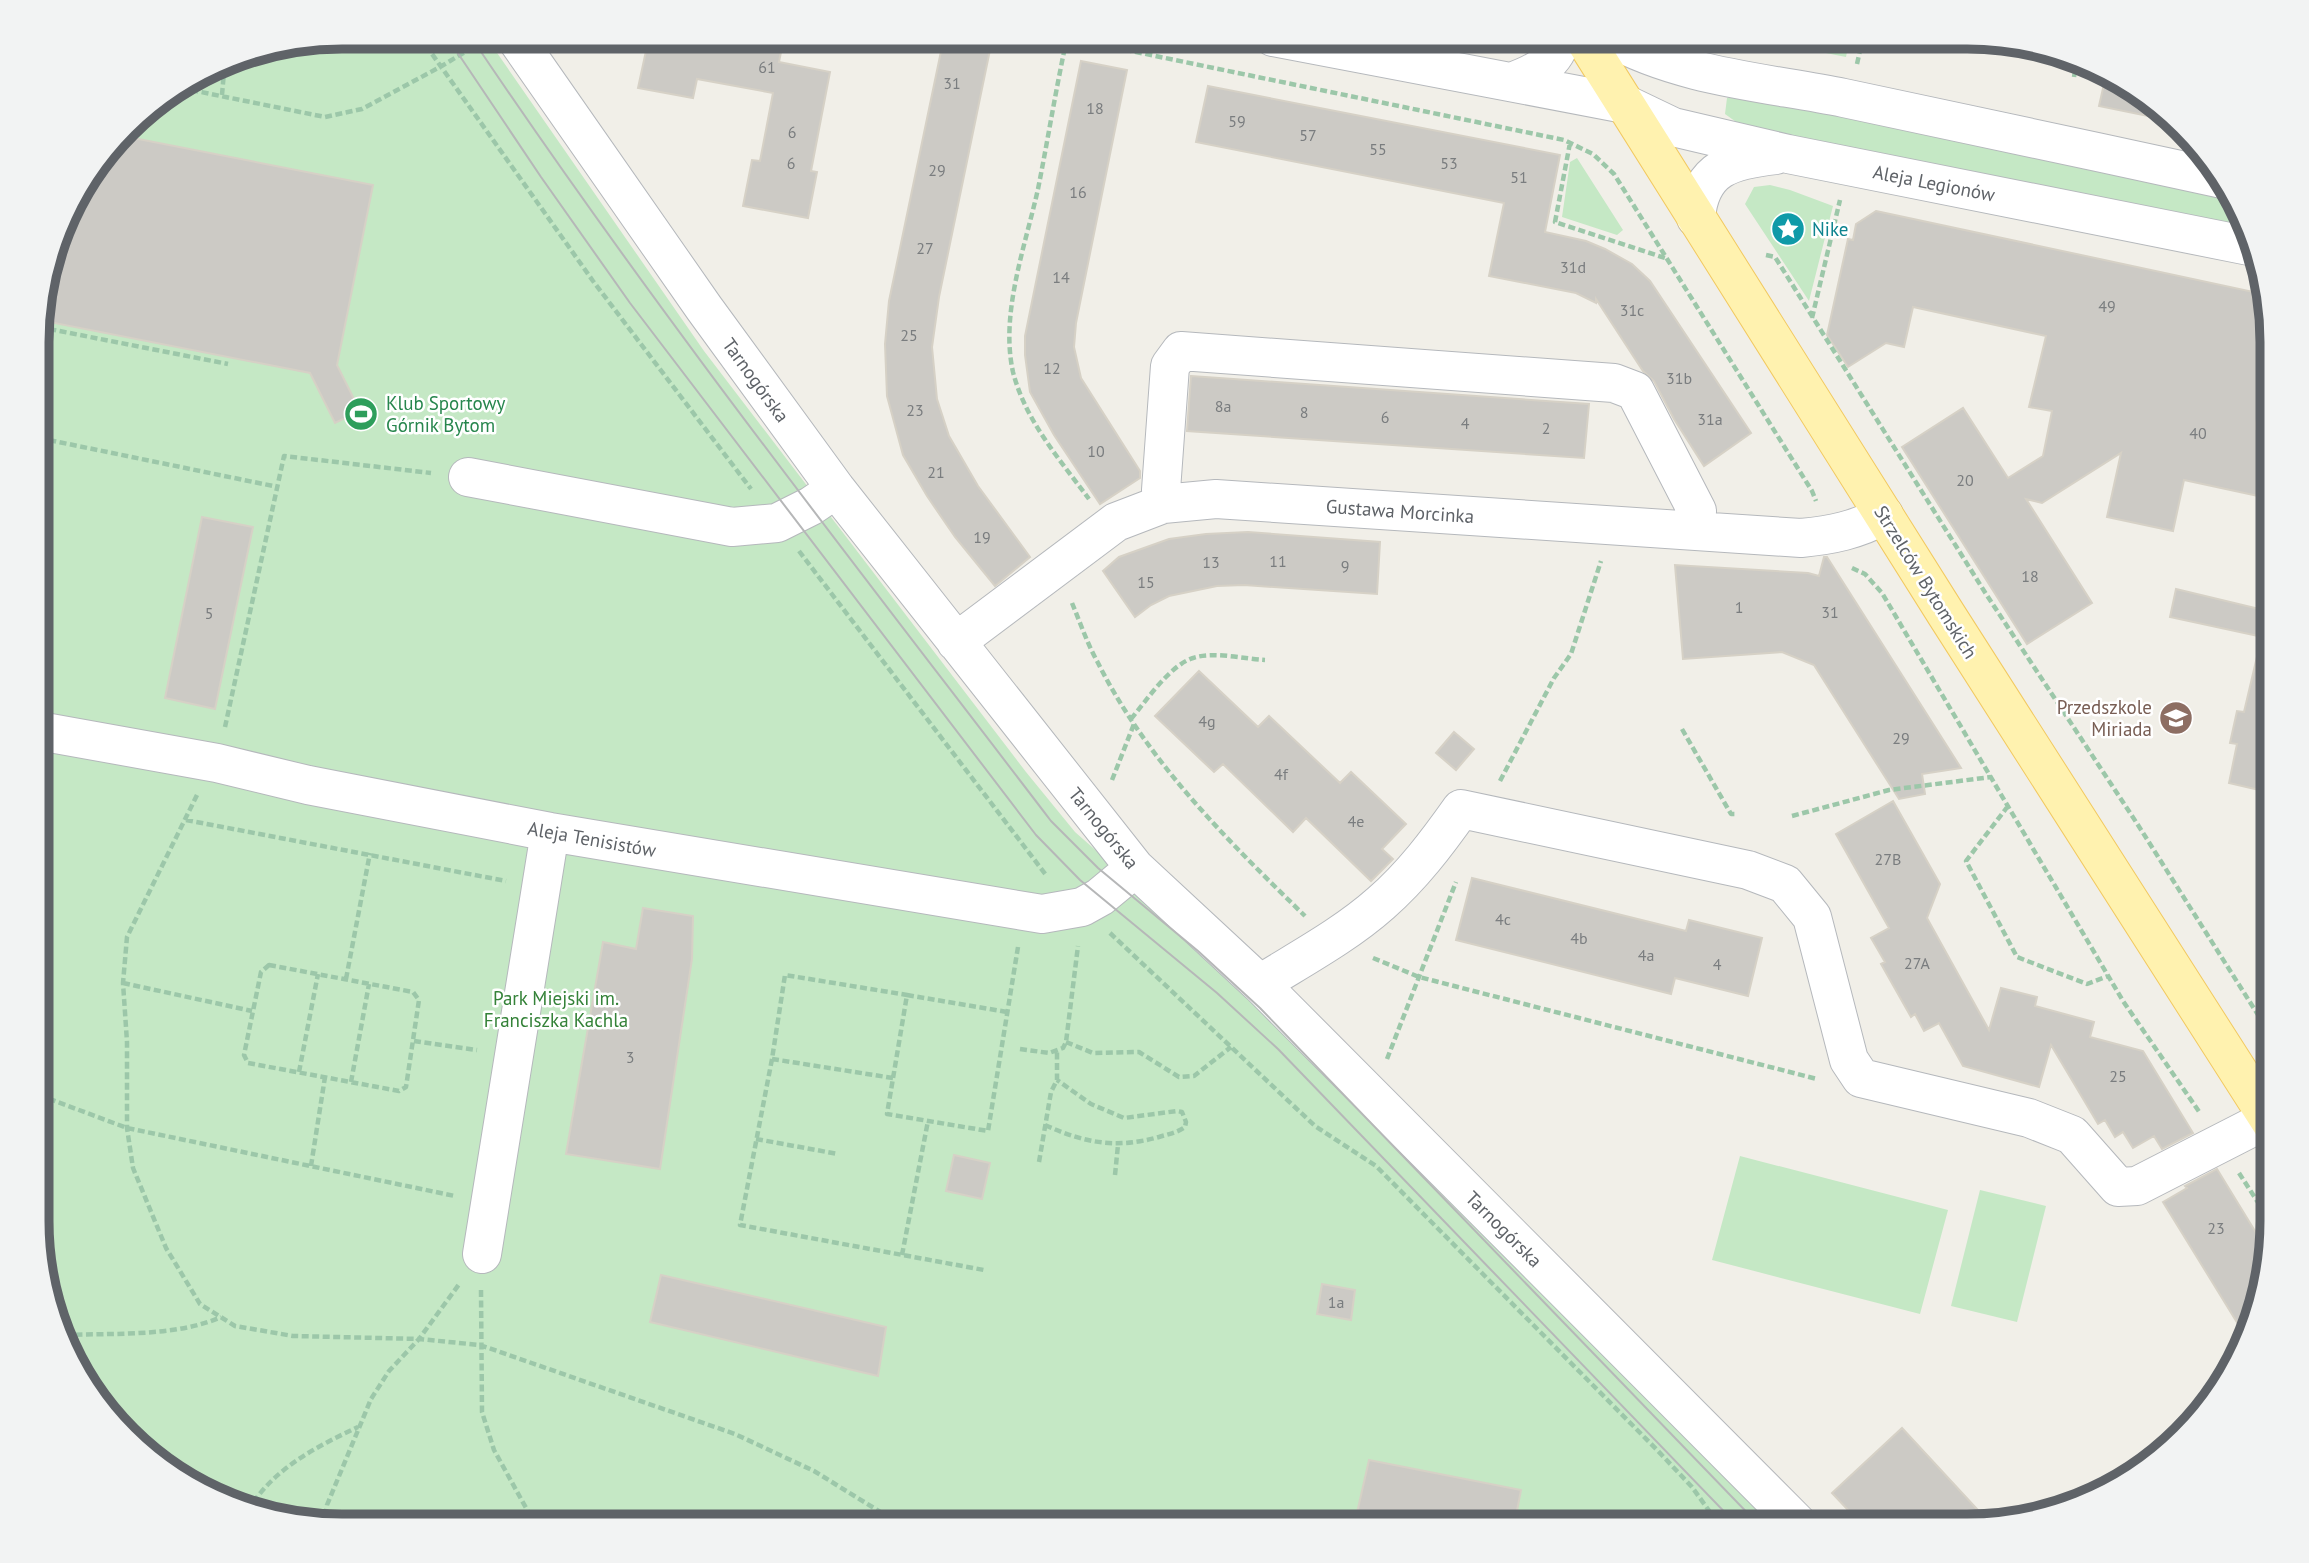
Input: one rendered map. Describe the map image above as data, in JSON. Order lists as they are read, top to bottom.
{
  "streets": {
    "main road": ["Strzelców Bytomskich"],
    "street": [
      "Aleja Legionów",
      "Tarnogórska",
      "Gustawa Morcinka",
      "Aleja Tenisistów"
    ]
  },
  "crossings": [
    ["Aleja Legionów", "Strzelców Bytomskich"],
    ["Tarnogórska", "Gustawa Morcinka"],
    ["Tarnogórska", "Aleja Tenisistów"],
    ["Gustawa Morcinka", "Strzelców Bytomskich"]
  ],
  "parks": ["Park Miejski im. Franciszka Kachla"],
  "places": {
    "place": ["Nike"],
    "sports": ["Klub Sportowy Górnik Bytom"],
    "school or university": ["Przedszkole Miriada"]
  },
  "house_numbers": [
    "61",
    "31",
    "18",
    "59",
    "6",
    "57",
    "55",
    "6",
    "53",
    "29",
    "51",
    "16",
    "27",
    "31d",
    "14",
    "49",
    "31c",
    "25",
    "12",
    "31b",
    "8a",
    "23",
    "8",
    "6",
    "31a",
    "4",
    "2",
    "40",
    "10",
    "21",
    "20",
    "19",
    "11",
    "13",
    "9",
    "18",
    "15",
    "1",
    "31",
    "5",
    "4g",
    "29",
    "4f",
    "4e",
    "27B",
    "4c",
    "4b",
    "4a",
    "27A",
    "4",
    "3",
    "25",
    "23",
    "1a"
  ]
}
